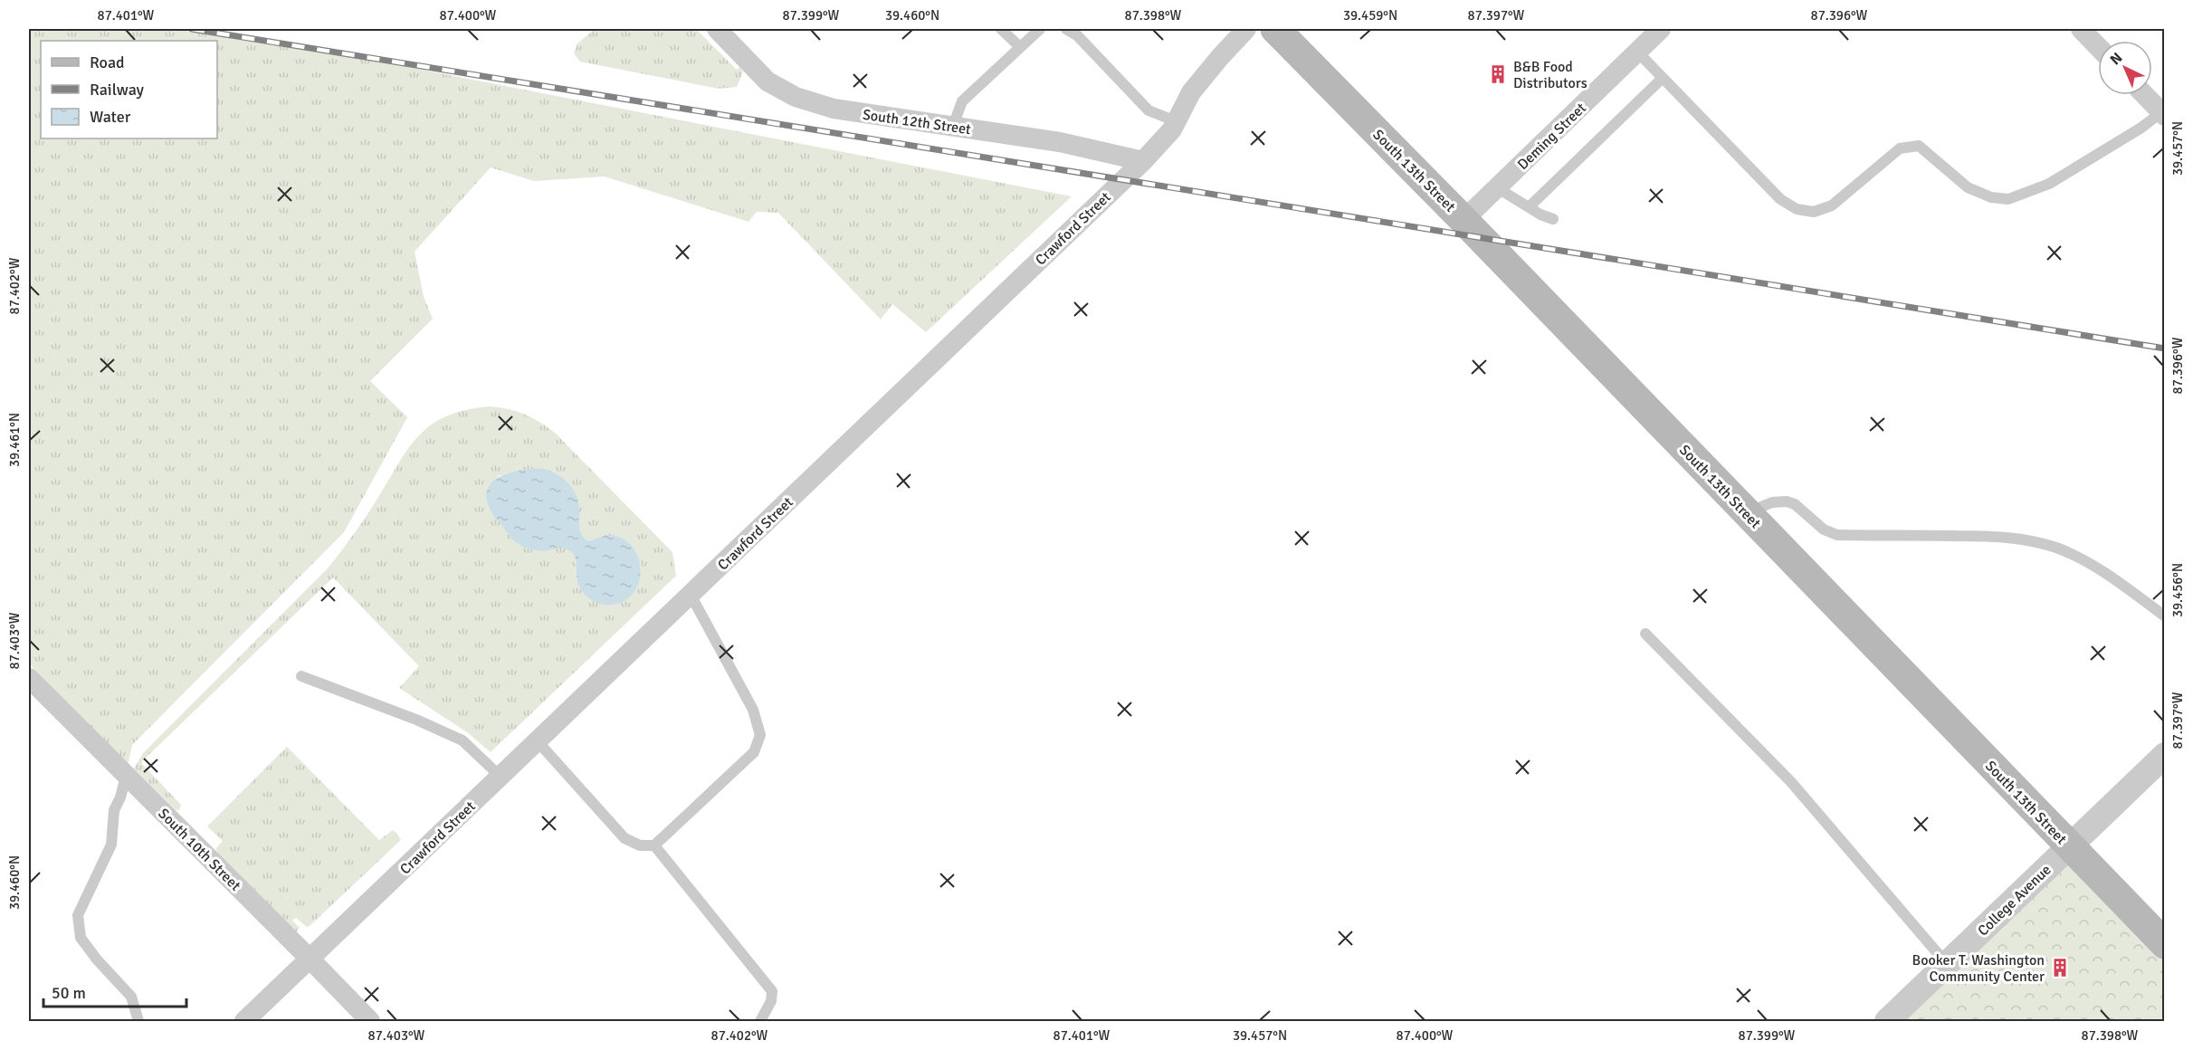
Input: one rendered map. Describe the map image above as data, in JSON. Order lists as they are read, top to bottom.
{
  "streets": {
    "main road": ["South 13th Street"],
    "street": [
      "South 12th Street",
      "Deming Street",
      "Crawford Street",
      "South 10th Street",
      "College Avenue"
    ]
  },
  "crossings": [
    ["South 12th Street", "Crawford Street"],
    ["Deming Street", "South 13th Street"],
    ["South 13th Street", "College Avenue"],
    ["Crawford Street", "South 10th Street"]
  ],
  "places": {
    "building": ["B&B Food Distributors", "Booker T. Washington Community Center"]
  },
  "legend": ["Road", "Railway", "Water"],
  "scale_bar": "50 m",
  "north": "top left",
  "coordinates": [
    "87.401°W",
    "87.400°W",
    "87.399°W",
    "39.460°N",
    "87.398°W",
    "39.459°N",
    "87.397°W",
    "87.396°W",
    "39.457°N",
    "87.402°W",
    "39.461°N",
    "39.456°N",
    "87.403°W"
  ]
}
